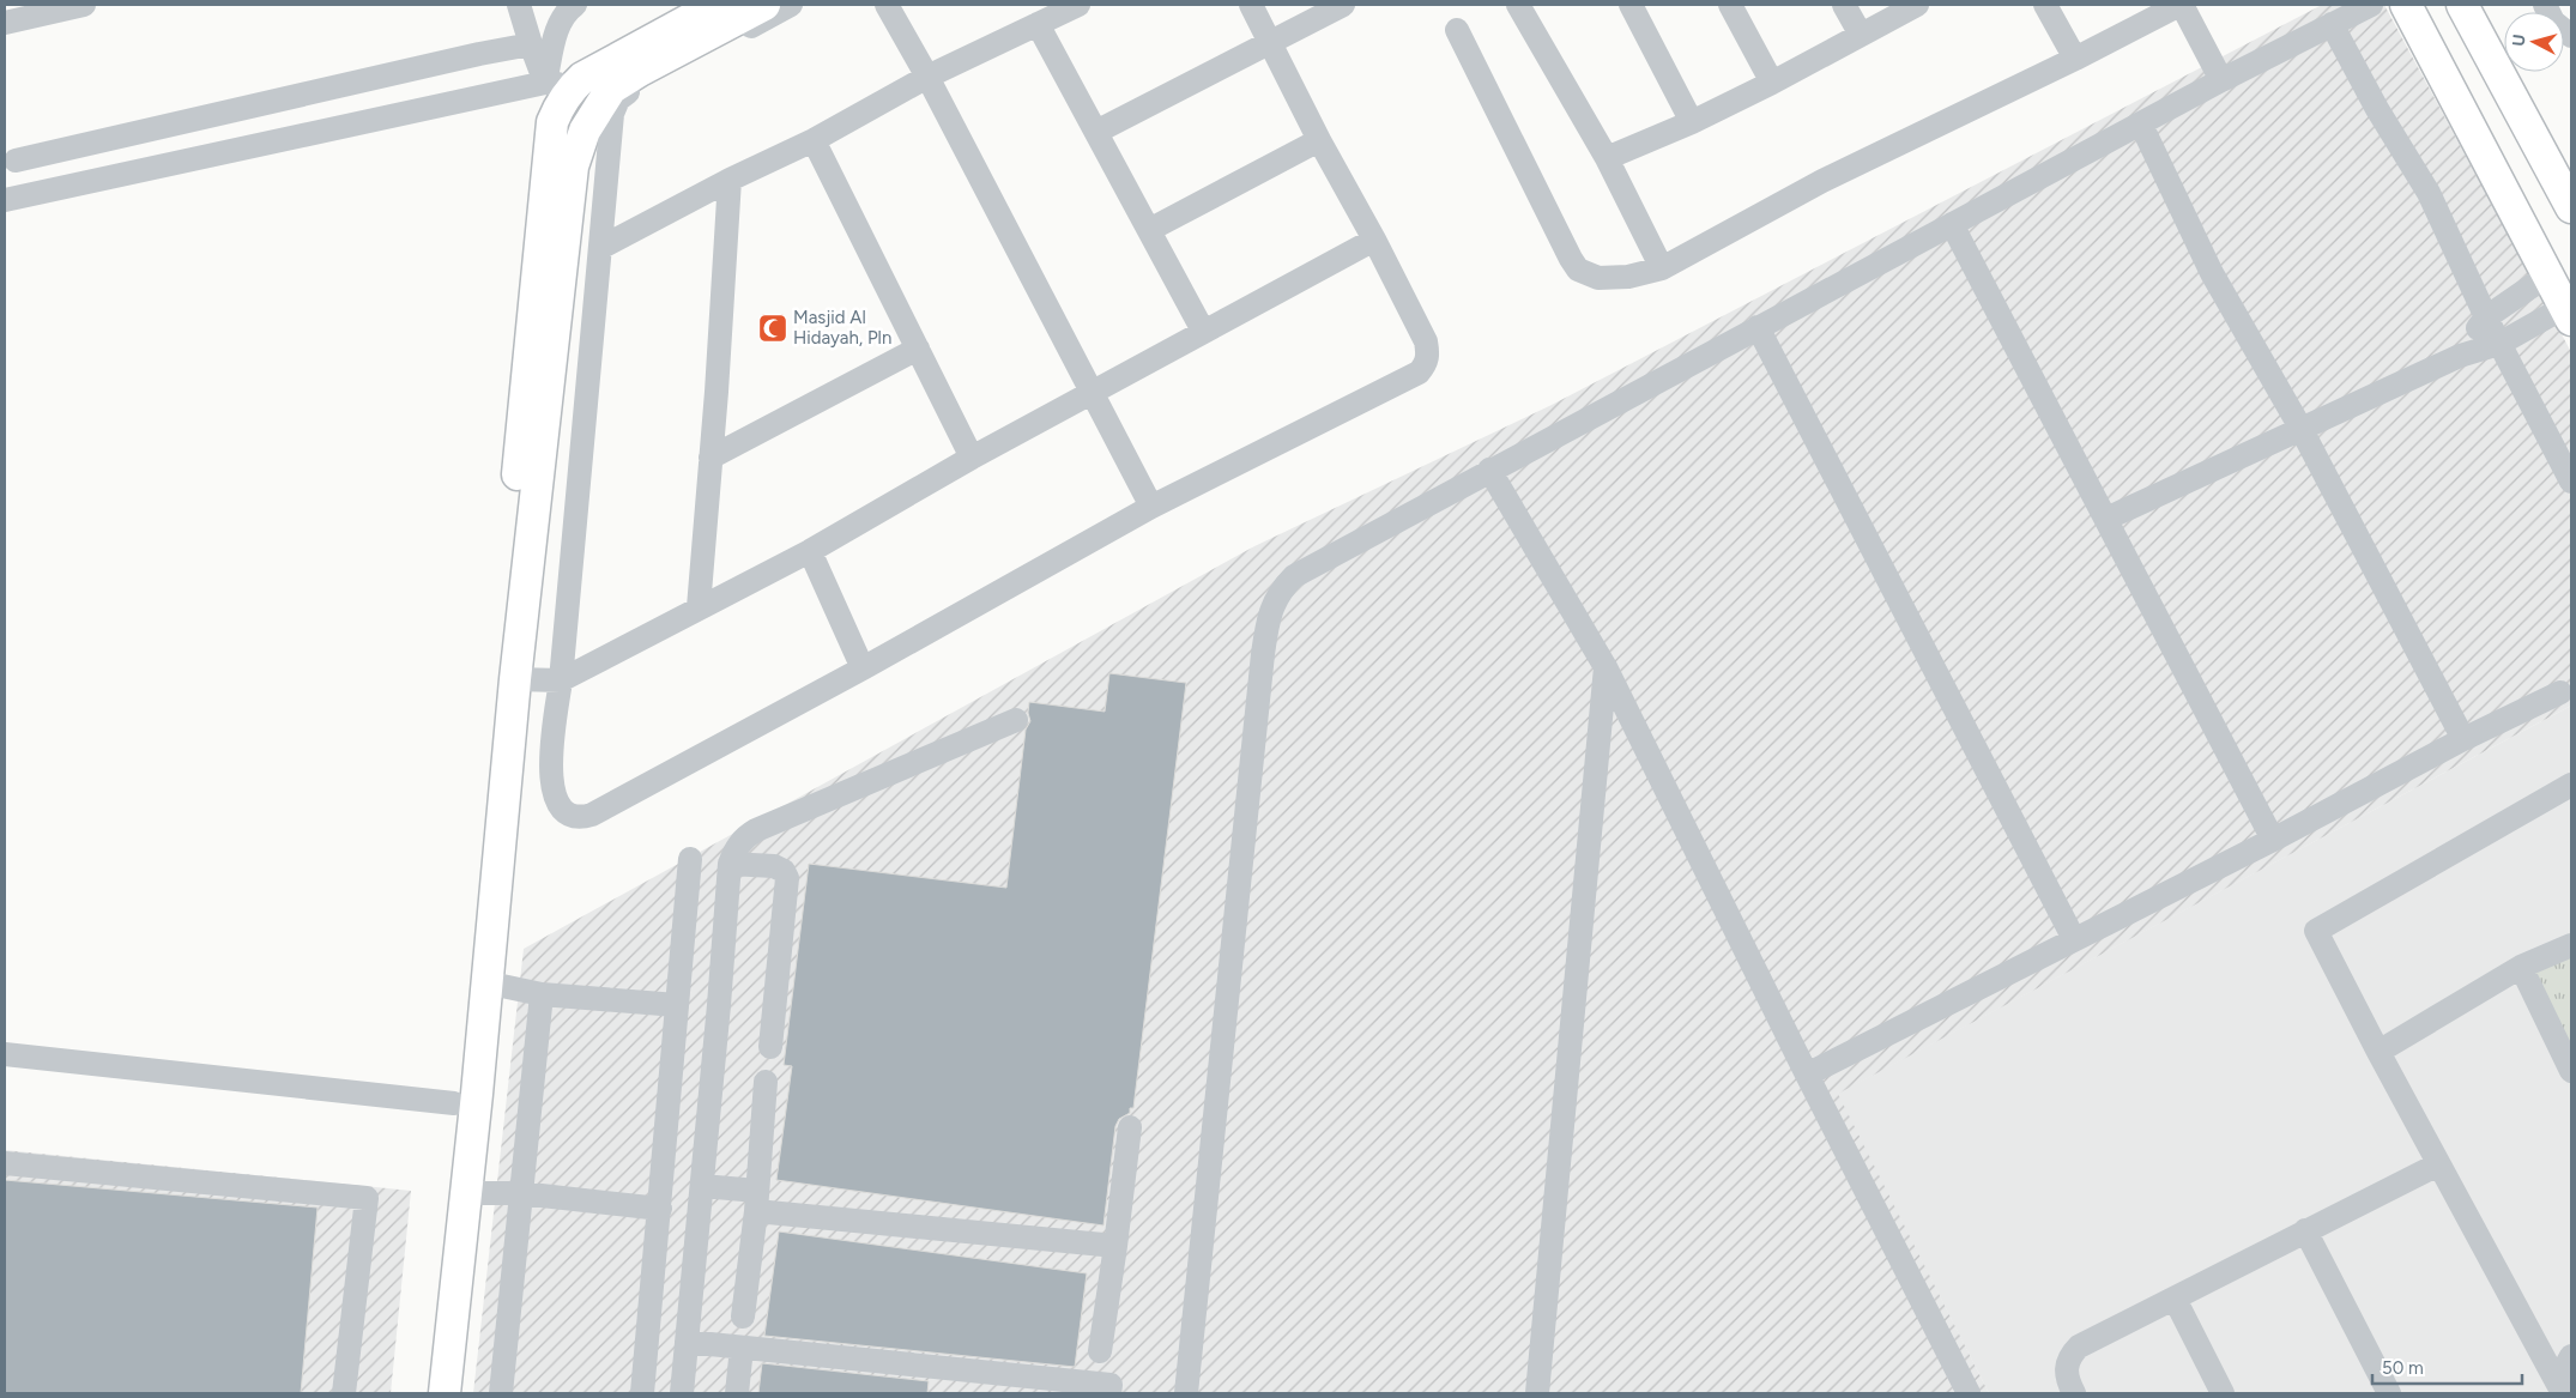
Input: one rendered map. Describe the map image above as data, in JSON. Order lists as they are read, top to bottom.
{
  "places": {
    "mosque": ["Masjid Al Hidayah, Pln"]
  },
  "scale_bar": "50 m",
  "north": "left"
}
